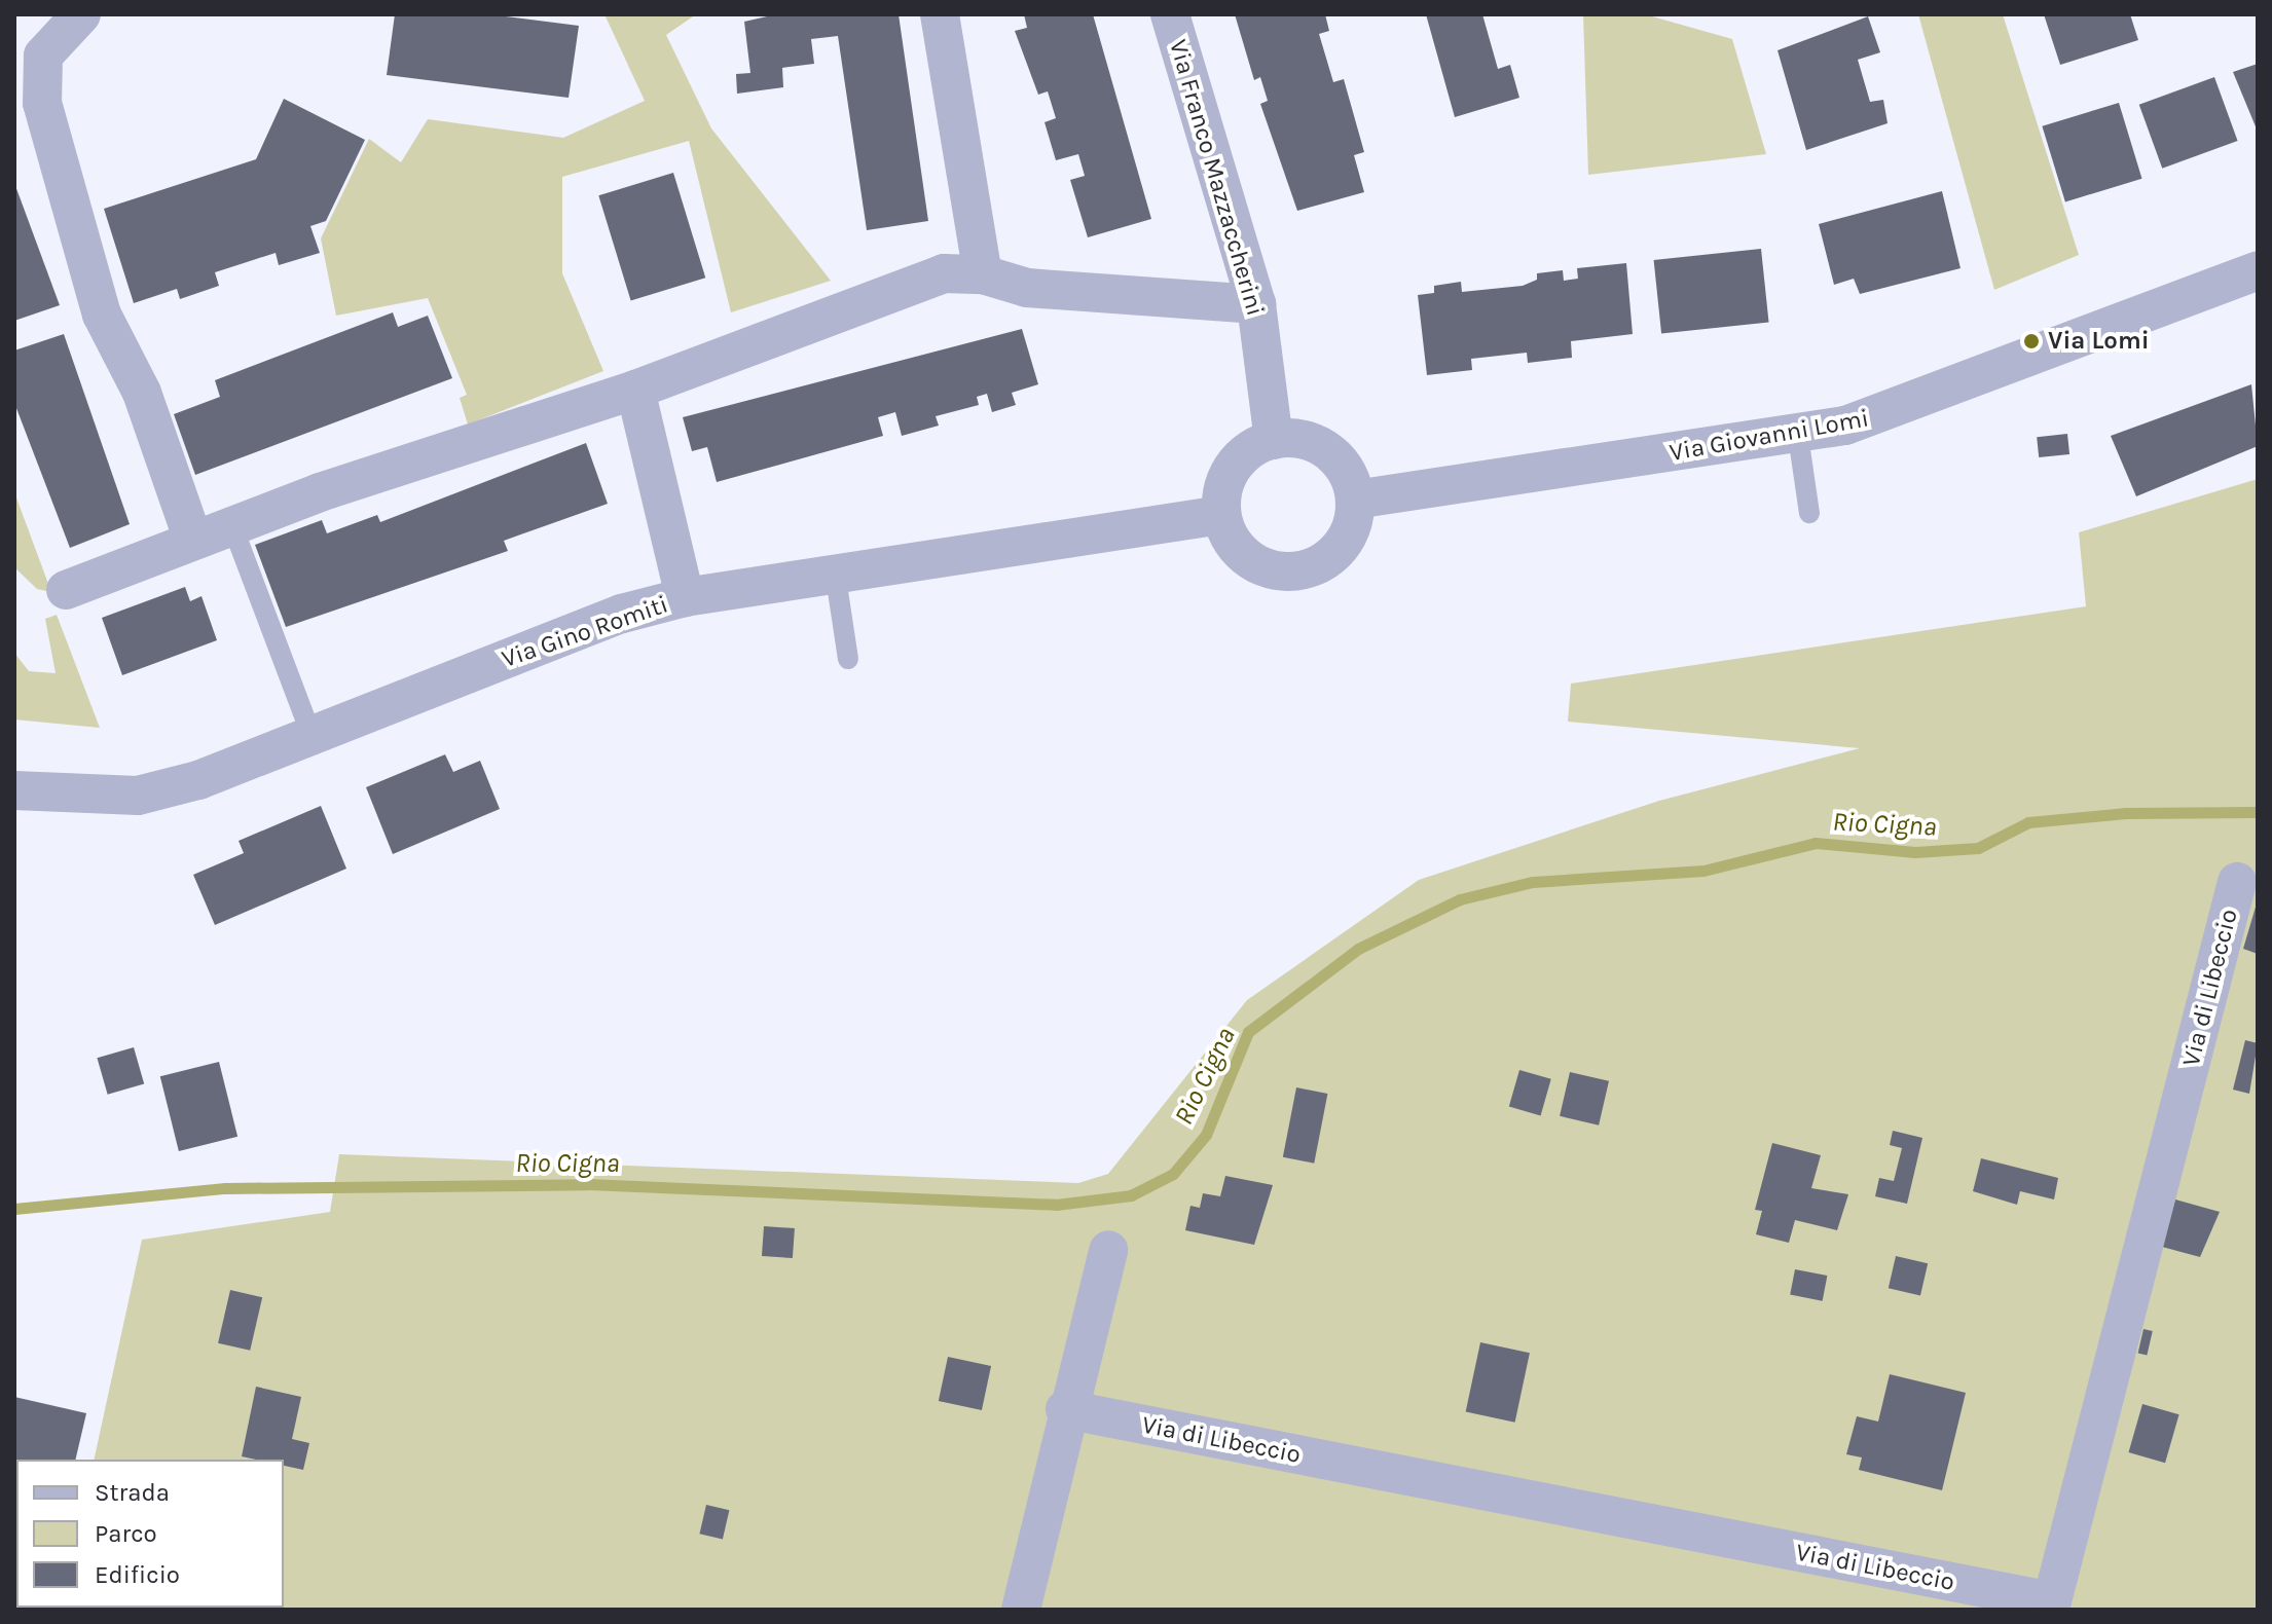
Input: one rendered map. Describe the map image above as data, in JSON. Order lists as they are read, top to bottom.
{
  "streets": {
    "street": [
      "Via Franco Mazzaccherini",
      "Via Giovanni Lomi",
      "Via Gino Romiti",
      "Via di Libeccio"
    ]
  },
  "crossings": [
    ["Via Franco Mazzaccherini", "Via Giovanni Lomi"],
    ["Via Franco Mazzaccherini", "Via Gino Romiti"],
    ["Via Giovanni Lomi", "Via Gino Romiti"]
  ],
  "water": ["Rio Cigna"],
  "places": ["Via Lomi"],
  "legend": ["Strada", "Parco", "Edificio"]
}
